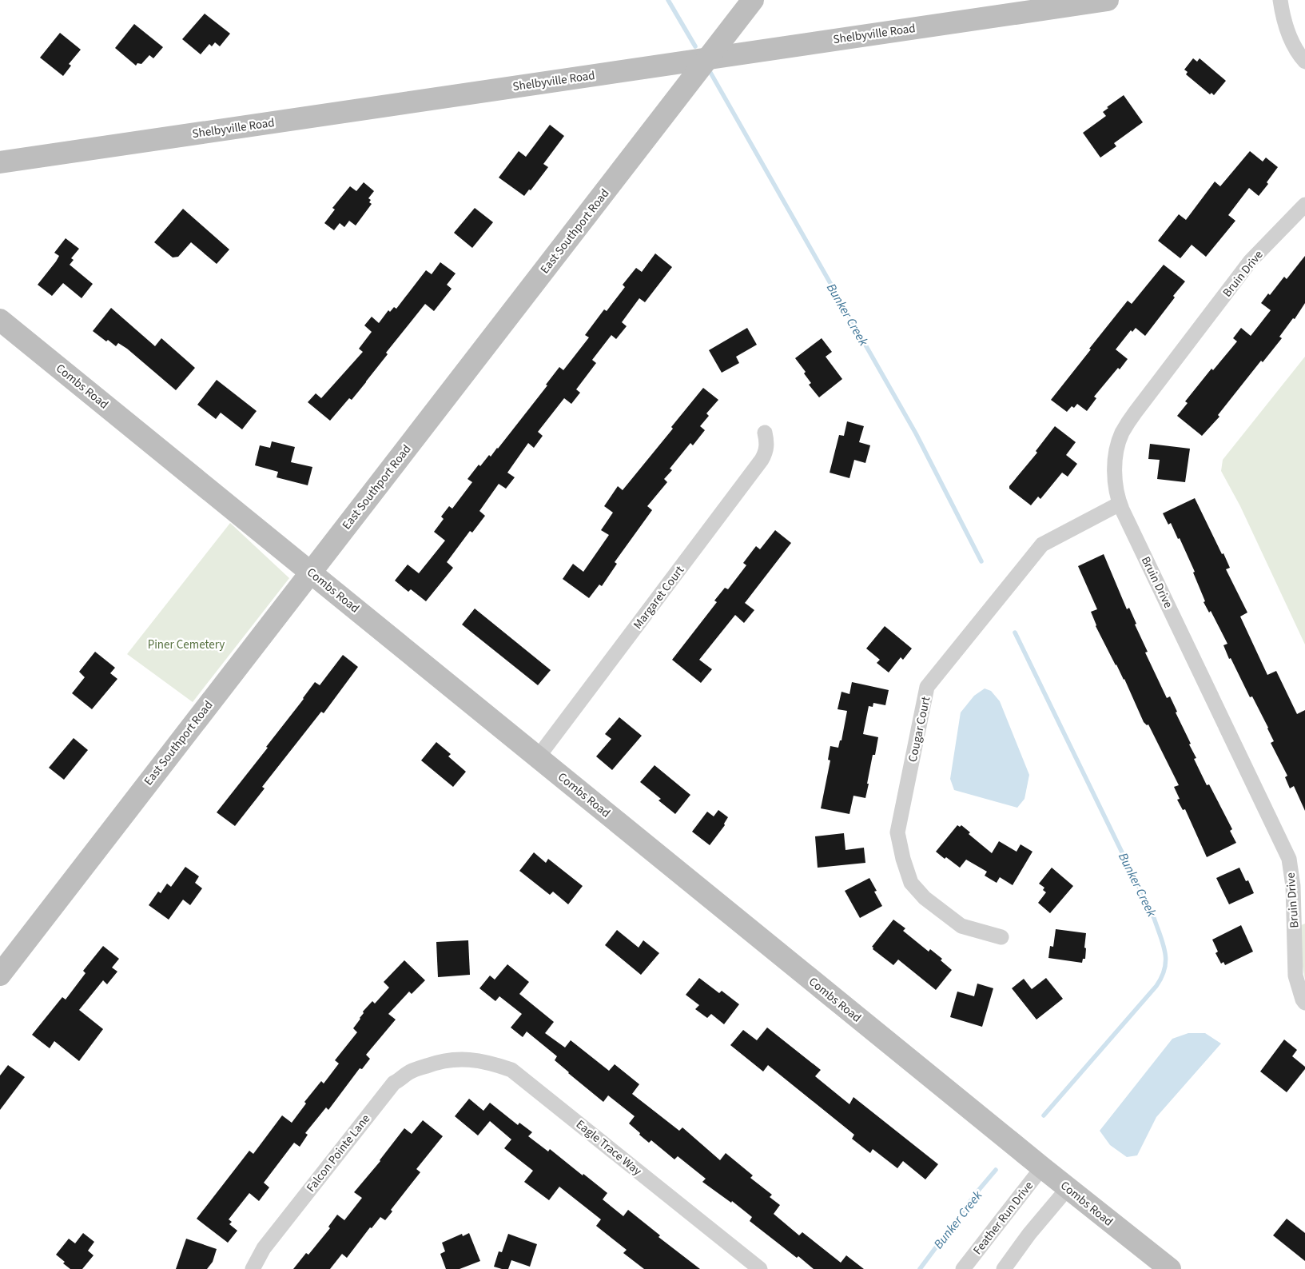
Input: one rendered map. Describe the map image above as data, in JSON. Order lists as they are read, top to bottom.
{
  "streets": {
    "main road": ["Shelbyville Road", "East Southport Road", "Combs Road"],
    "street": [
      "Bruin Drive",
      "Margaret Court",
      "Cougar Court",
      "Eagle Trace Way",
      "Falcon Pointe Lane",
      "Feather Run Drive"
    ]
  },
  "crossings": [
    ["Shelbyville Road", "East Southport Road"],
    ["East Southport Road", "Combs Road"],
    ["Bruin Drive", "Cougar Court"],
    ["Combs Road", "Margaret Court"],
    ["Combs Road", "Feather Run Drive"],
    ["Eagle Trace Way", "Falcon Pointe Lane"]
  ],
  "water": ["Bunker Creek"],
  "parks": ["Piner Cemetery"]
}
